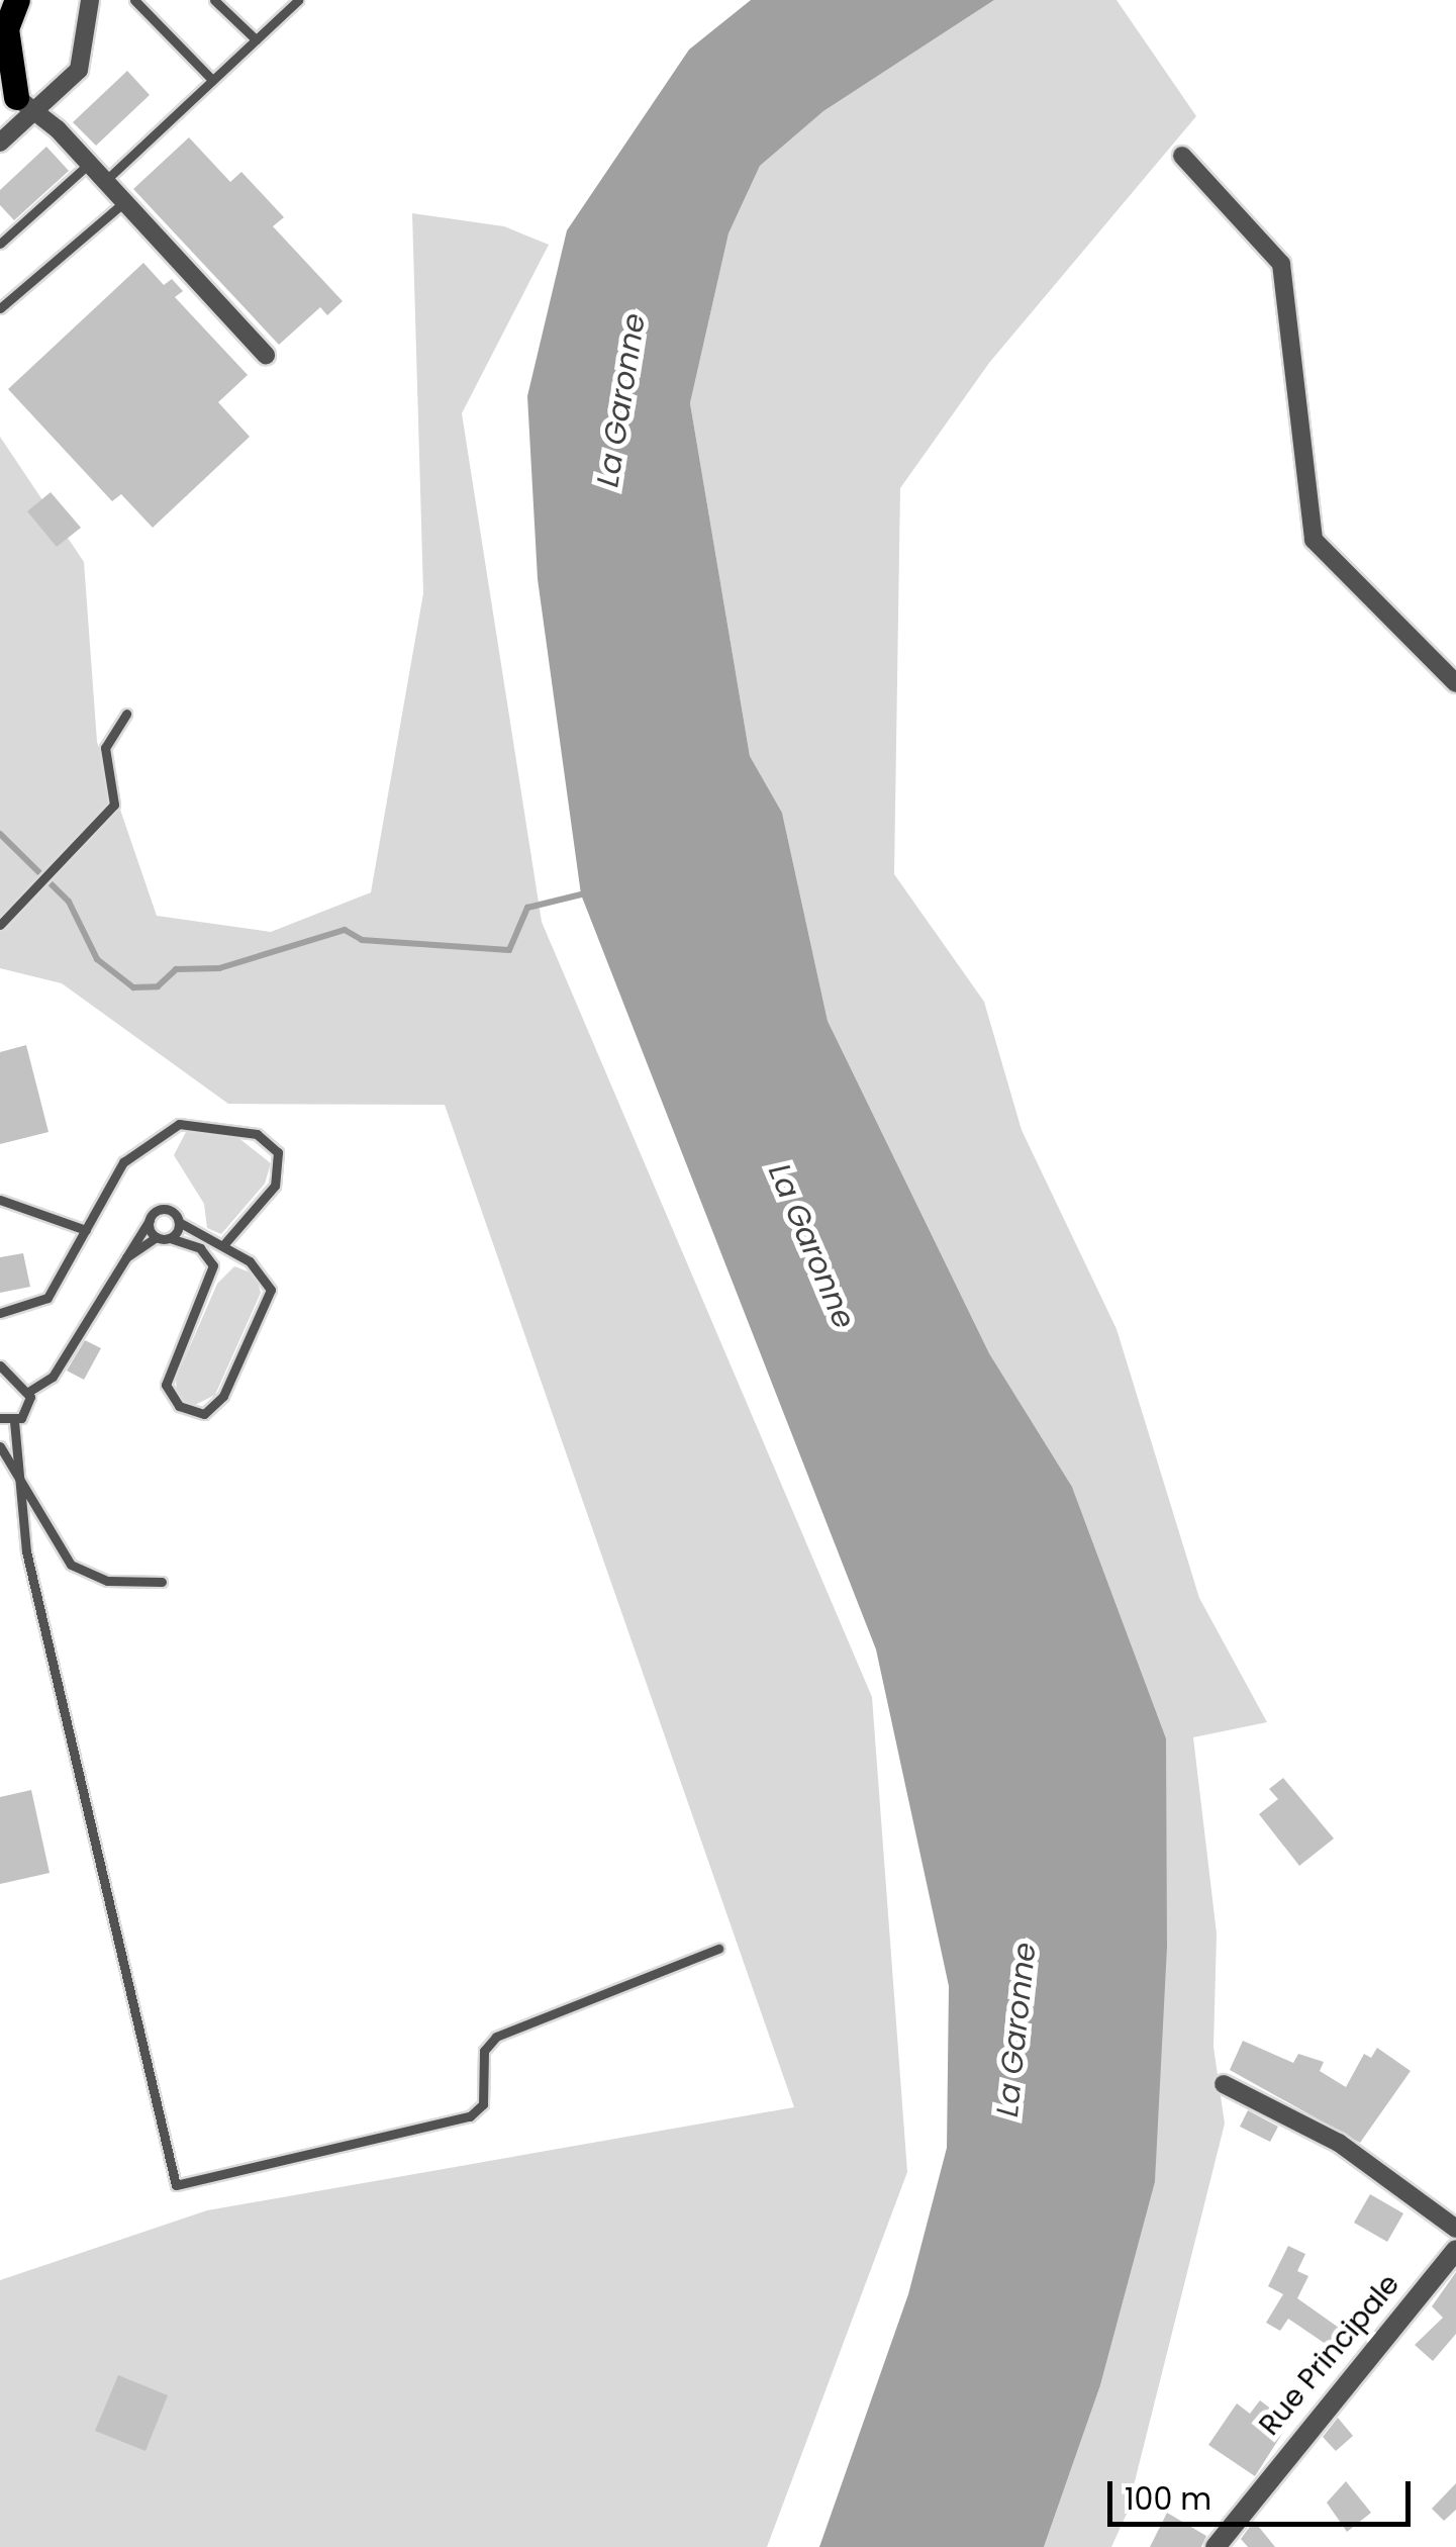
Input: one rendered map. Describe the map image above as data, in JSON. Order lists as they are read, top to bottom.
{
  "streets": {
    "street": ["Rue Principale"]
  },
  "water": ["La Garonne"],
  "scale_bar": "100 m"
}
